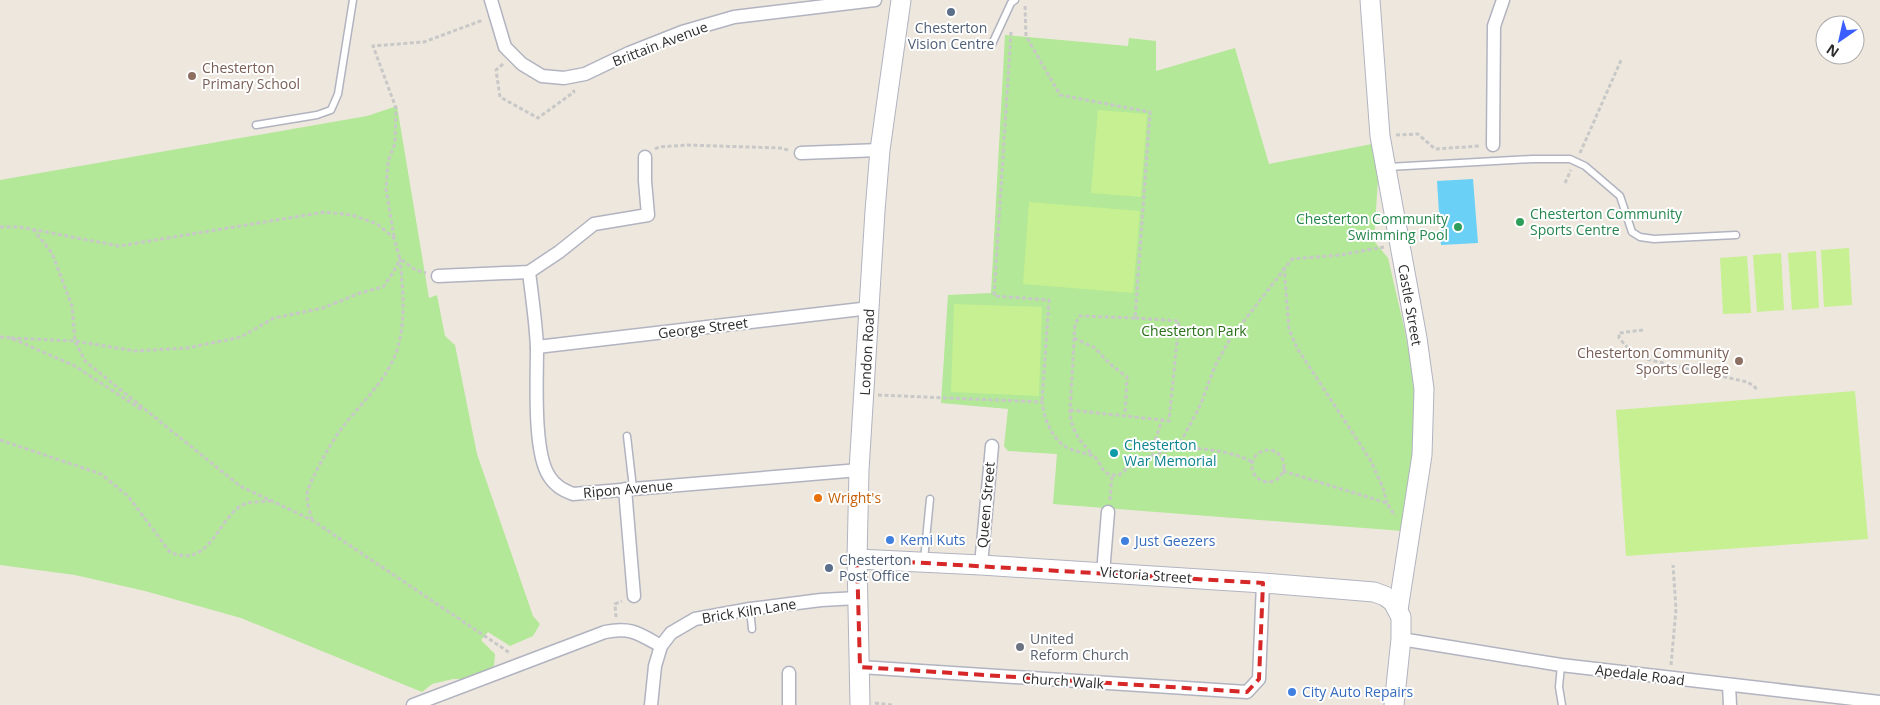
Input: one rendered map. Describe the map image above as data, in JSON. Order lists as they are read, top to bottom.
{
  "streets": {
    "main road": ["Castle Street", "London Road", "Victoria Street"],
    "street": [
      "Brittain Avenue",
      "George Street",
      "Ripon Avenue",
      "Queen Street",
      "Brick Kiln Lane",
      "Apedale Road",
      "Church Walk"
    ]
  },
  "crossings": [
    ["Castle Street", "Victoria Street"],
    ["George Street", "London Road"],
    ["George Street", "Ripon Avenue"],
    ["London Road", "Ripon Avenue"],
    ["London Road", "Victoria Street"],
    ["London Road", "Brick Kiln Lane"],
    ["London Road", "Church Walk"],
    ["Queen Street", "Victoria Street"],
    ["Victoria Street", "Church Walk"]
  ],
  "parks": ["Chesterton Park"],
  "places": [
    "Chesterton Vision Centre",
    "Chesterton Primary School",
    "Chesterton Community Sports Centre",
    "Chesterton Community Swimming Pool",
    "Chesterton Community Sports College",
    "Chesterton War Memorial",
    "Wright's",
    "Kemi Kuts",
    "Just Geezers",
    "Chesterton Post Office",
    "United Reform Church",
    "City Auto Repairs"
  ],
  "north": "bottom left"
}
